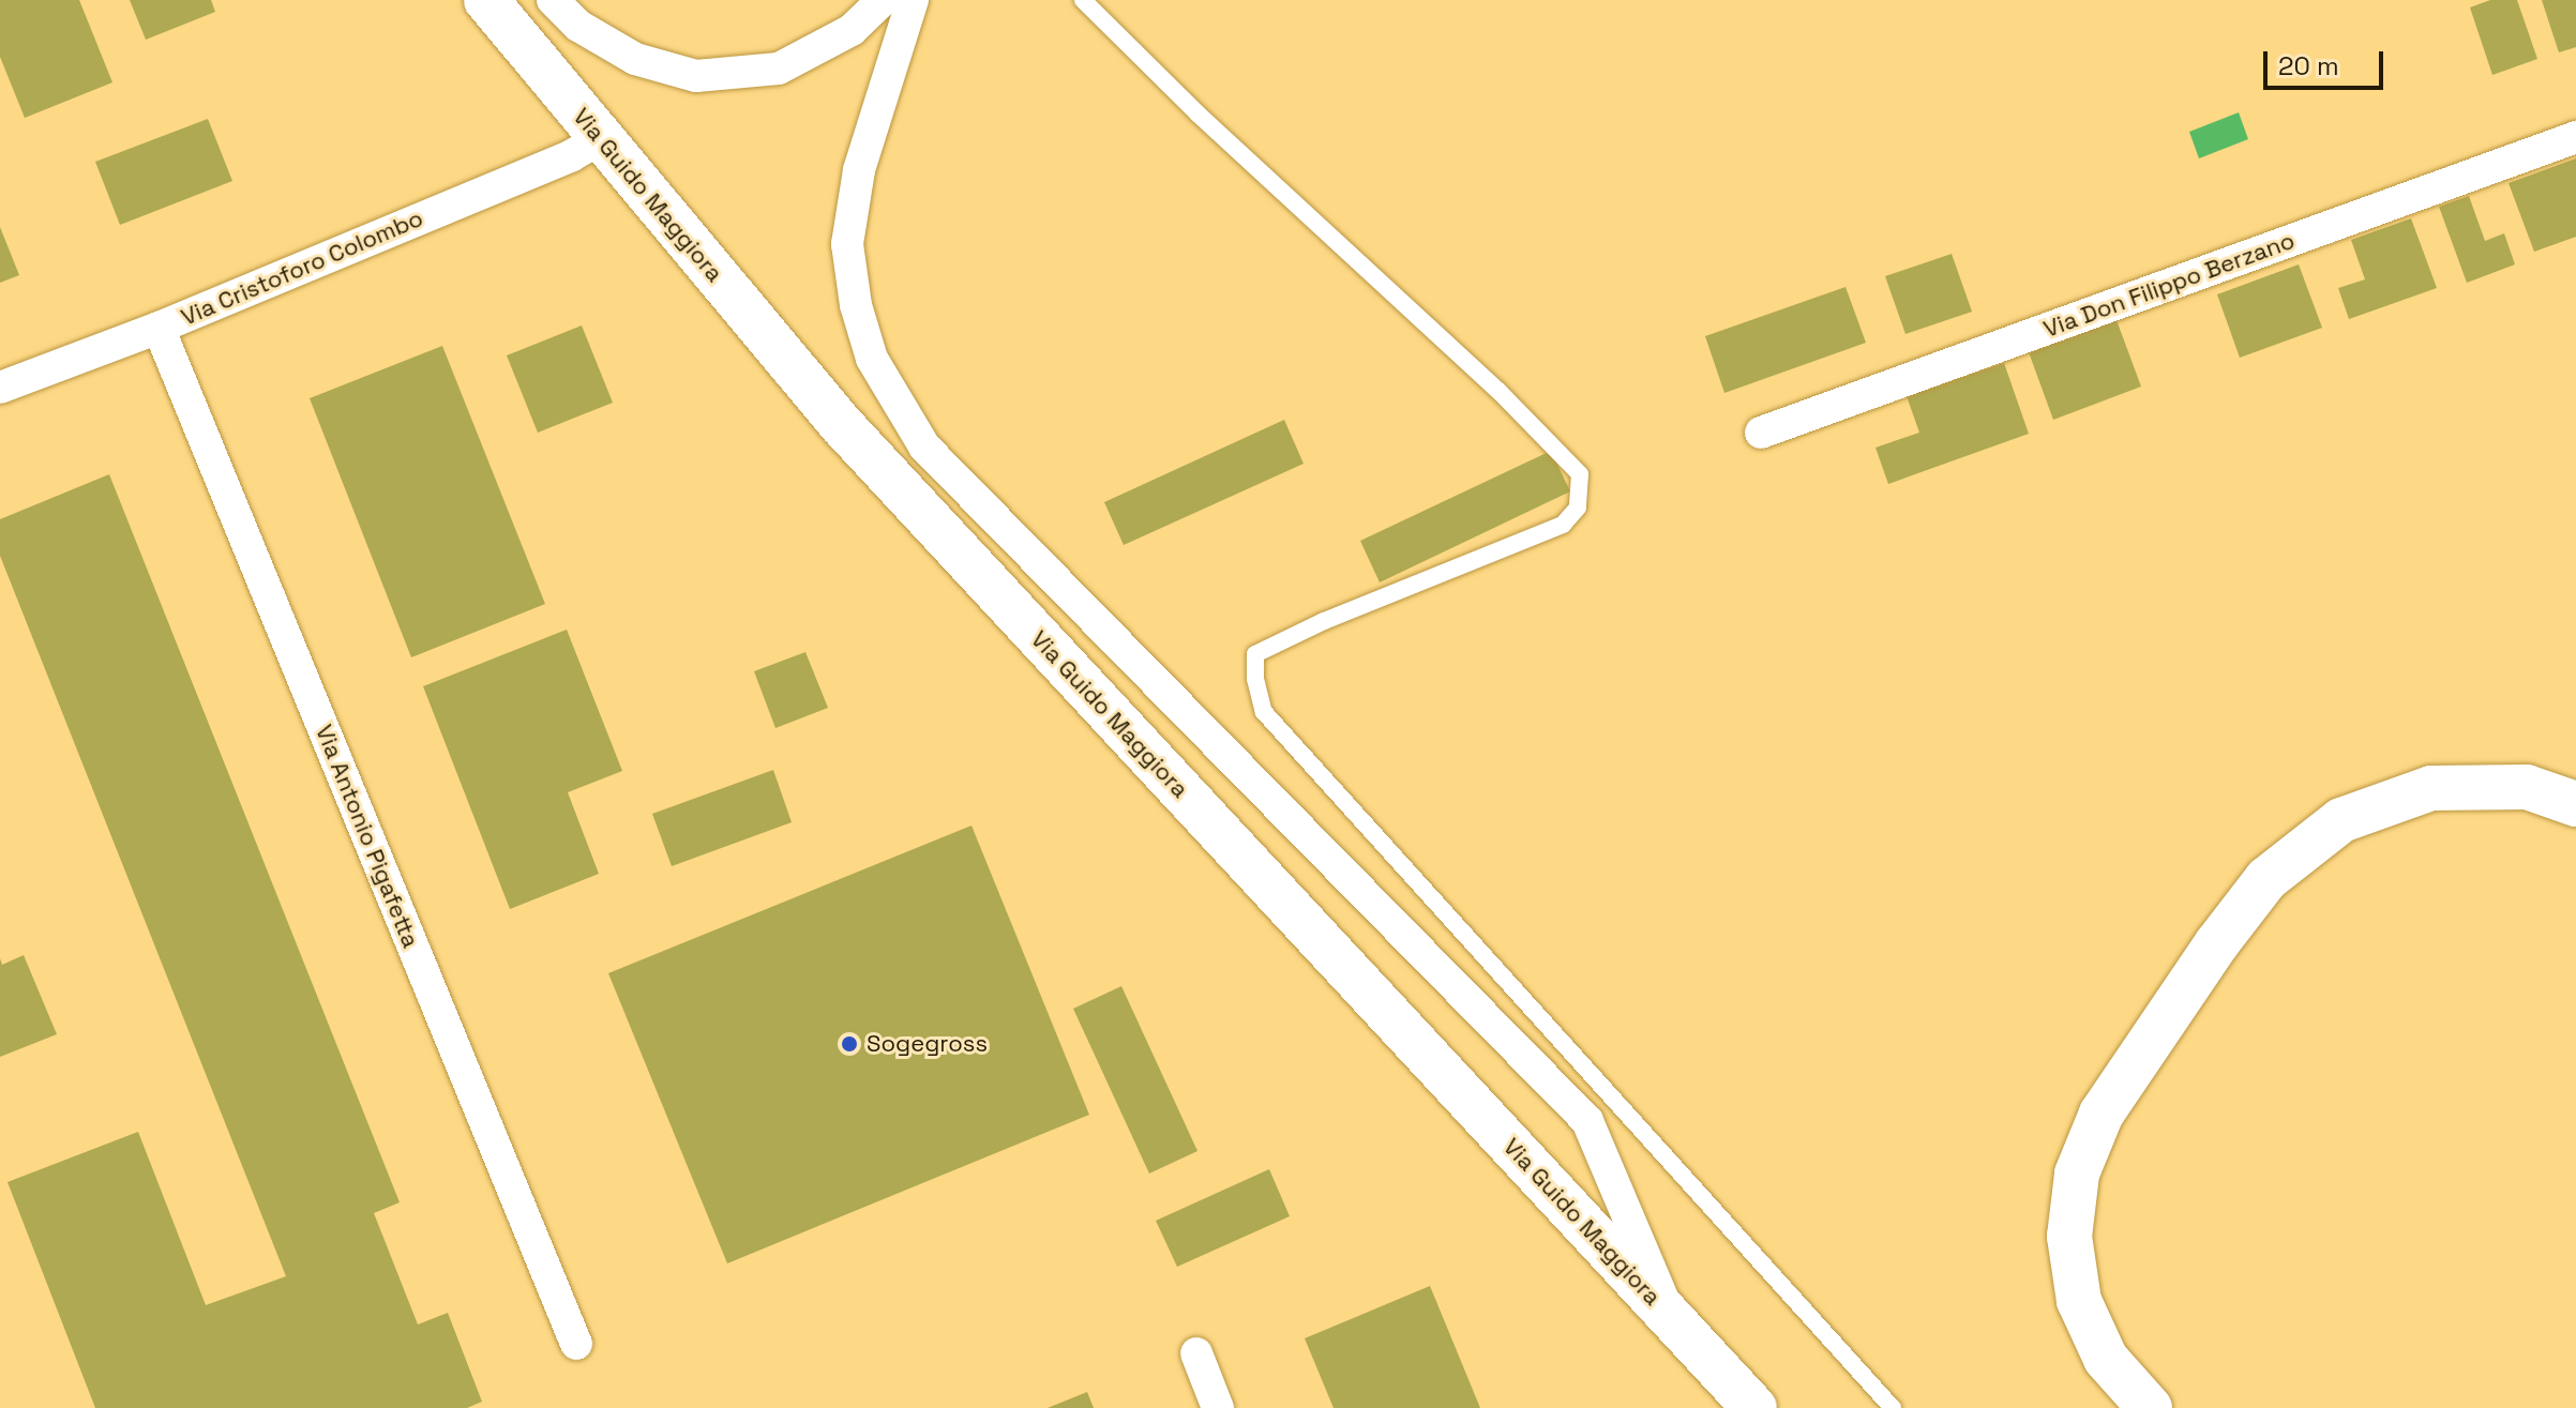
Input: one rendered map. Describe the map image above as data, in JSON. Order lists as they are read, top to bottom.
{
  "streets": {
    "street": [
      "Via Guido Maggiora",
      "Via Cristoforo Colombo",
      "Via Don Filippo Berzano",
      "Via Antonio Pigafetta"
    ]
  },
  "crossings": [
    ["Via Guido Maggiora", "Via Cristoforo Colombo"],
    ["Via Cristoforo Colombo", "Via Antonio Pigafetta"]
  ],
  "places": ["Sogegross"],
  "scale_bar": "20 m"
}
